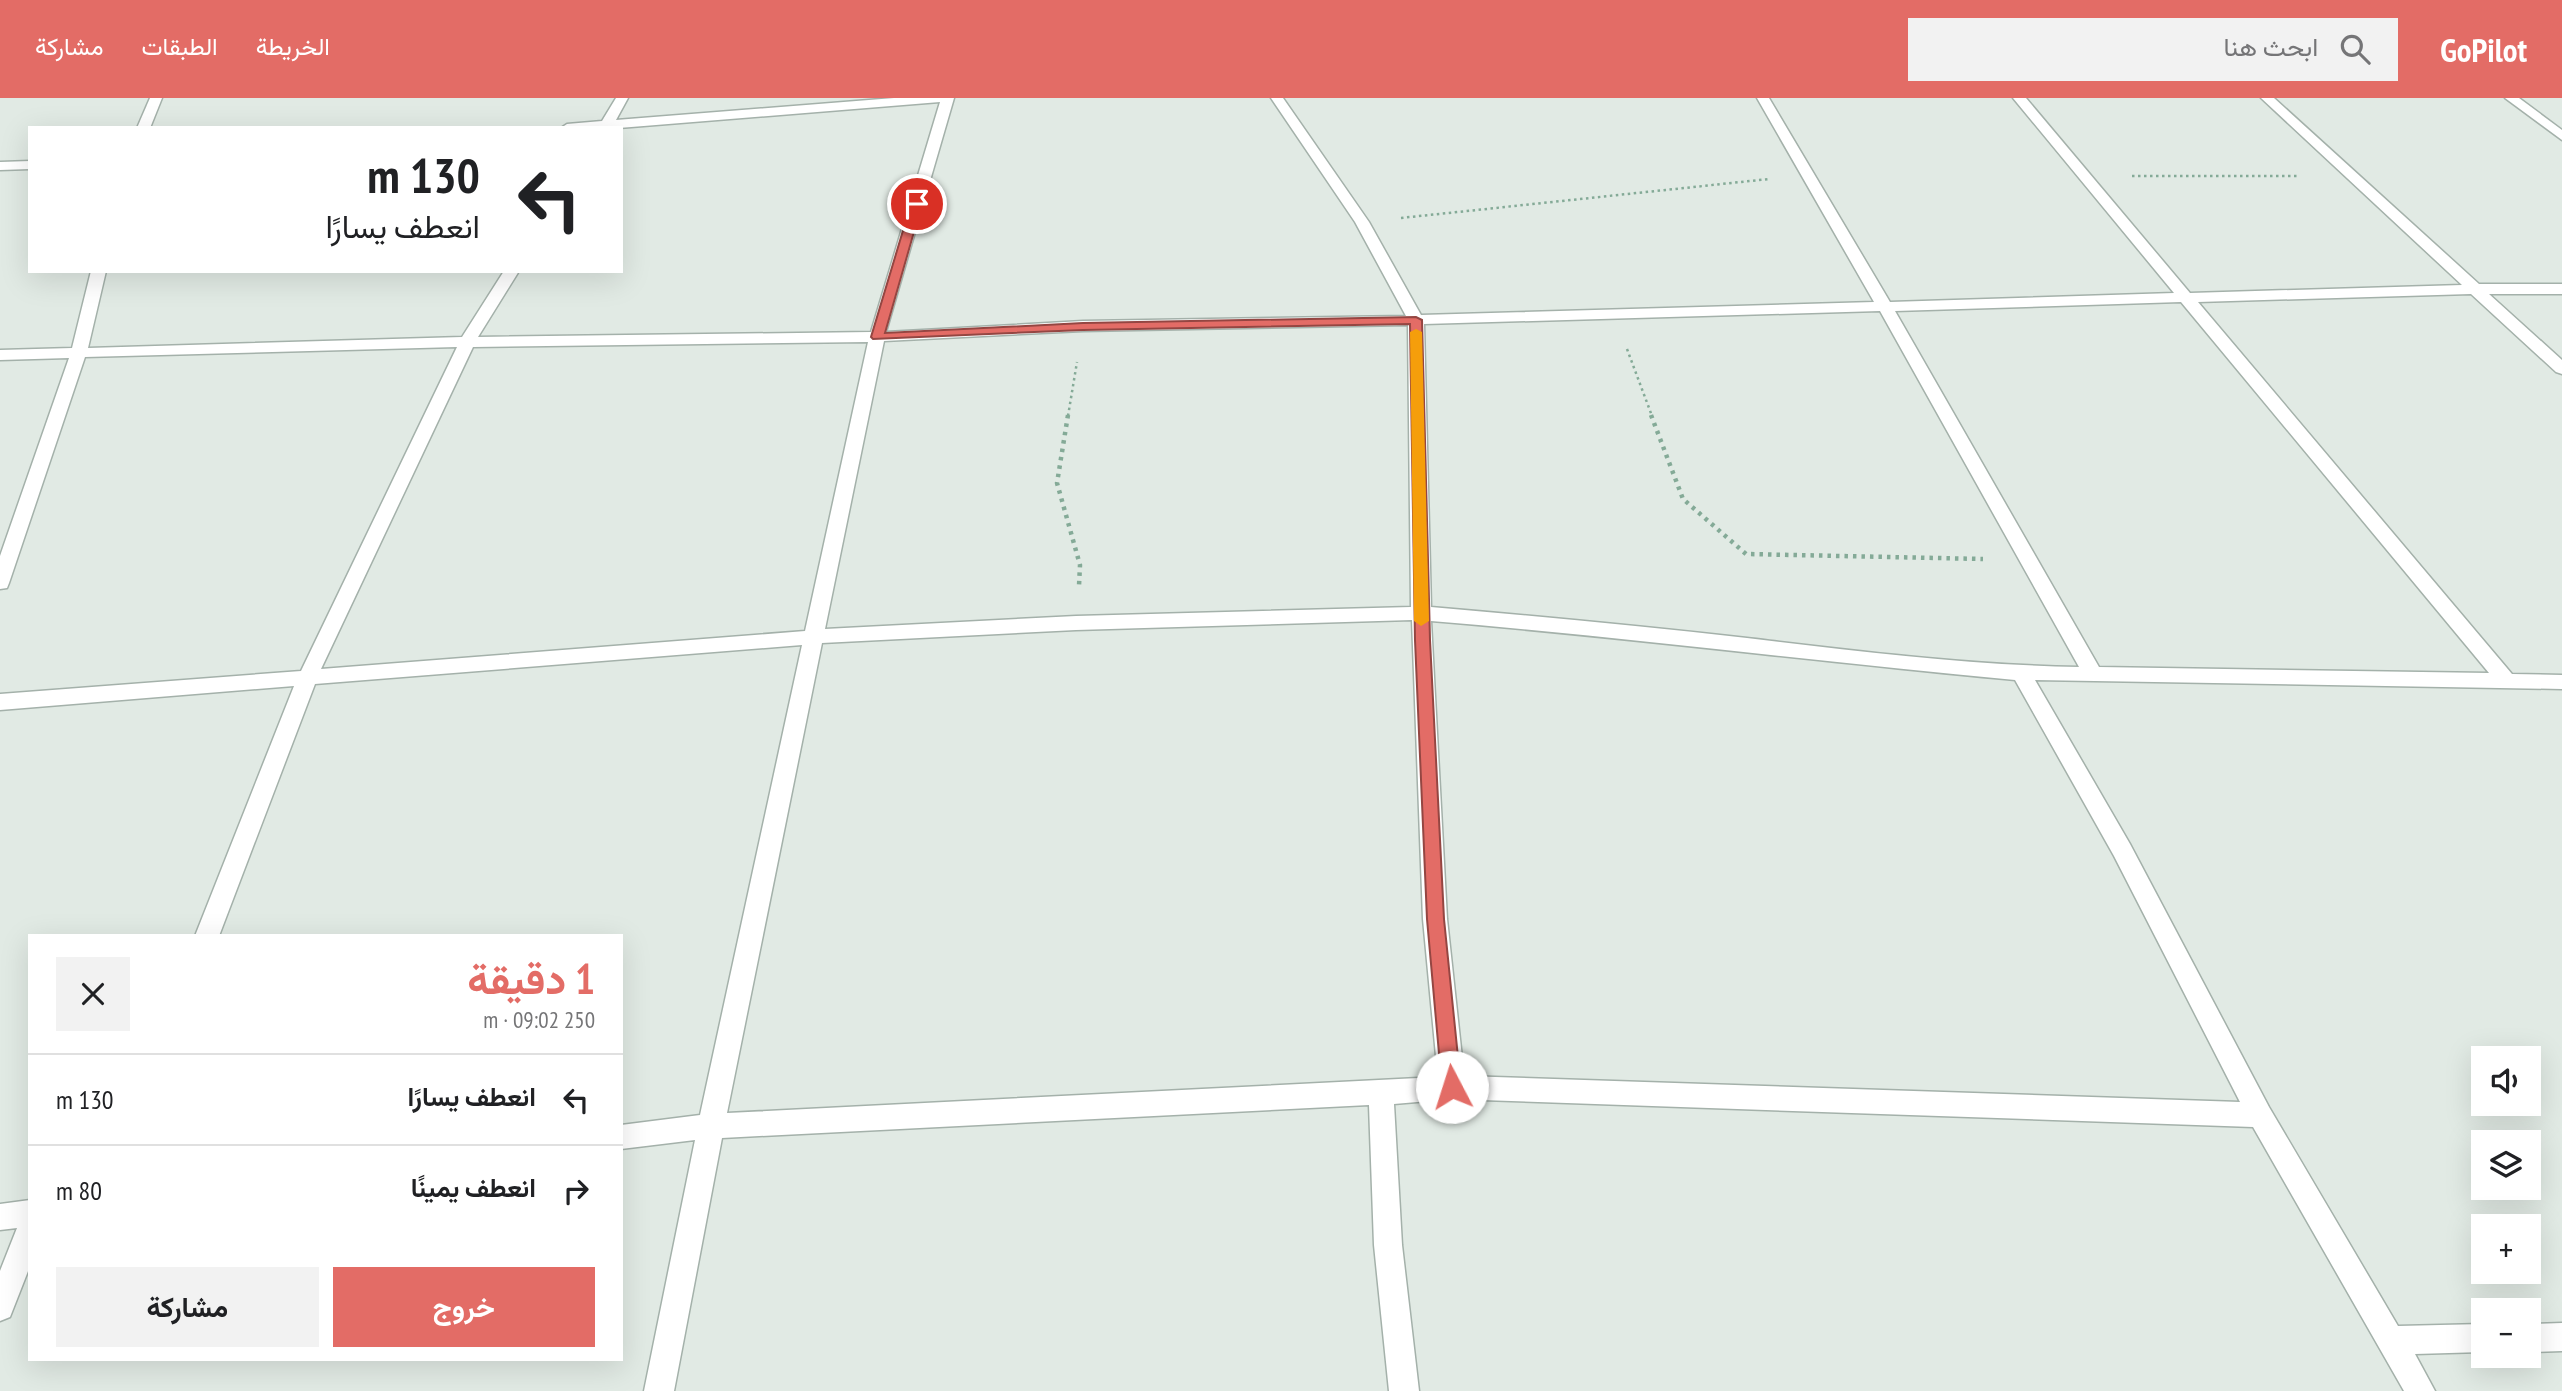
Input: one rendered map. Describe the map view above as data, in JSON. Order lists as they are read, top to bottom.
{
  "page": {
    "header": "GoPilot",
    "search": "ابحث هنا",
    "nav": ["الخريطة", "الطبقات", "مشاركة"],
    "turn": ["130 m", "انعطف يسارًا"],
    "heading": ["1 دقيقة", "250 m · 09:02"],
    "map_buttons": ["+", "−"],
    "list": [
      {
        "name": "انعطف يسارًا",
        "value": "130 m"
      },
      {
        "name": "انعطف يمينًا",
        "value": "80 m"
      }
    ],
    "buttons": ["خروج", "مشاركة"]
  }
}
